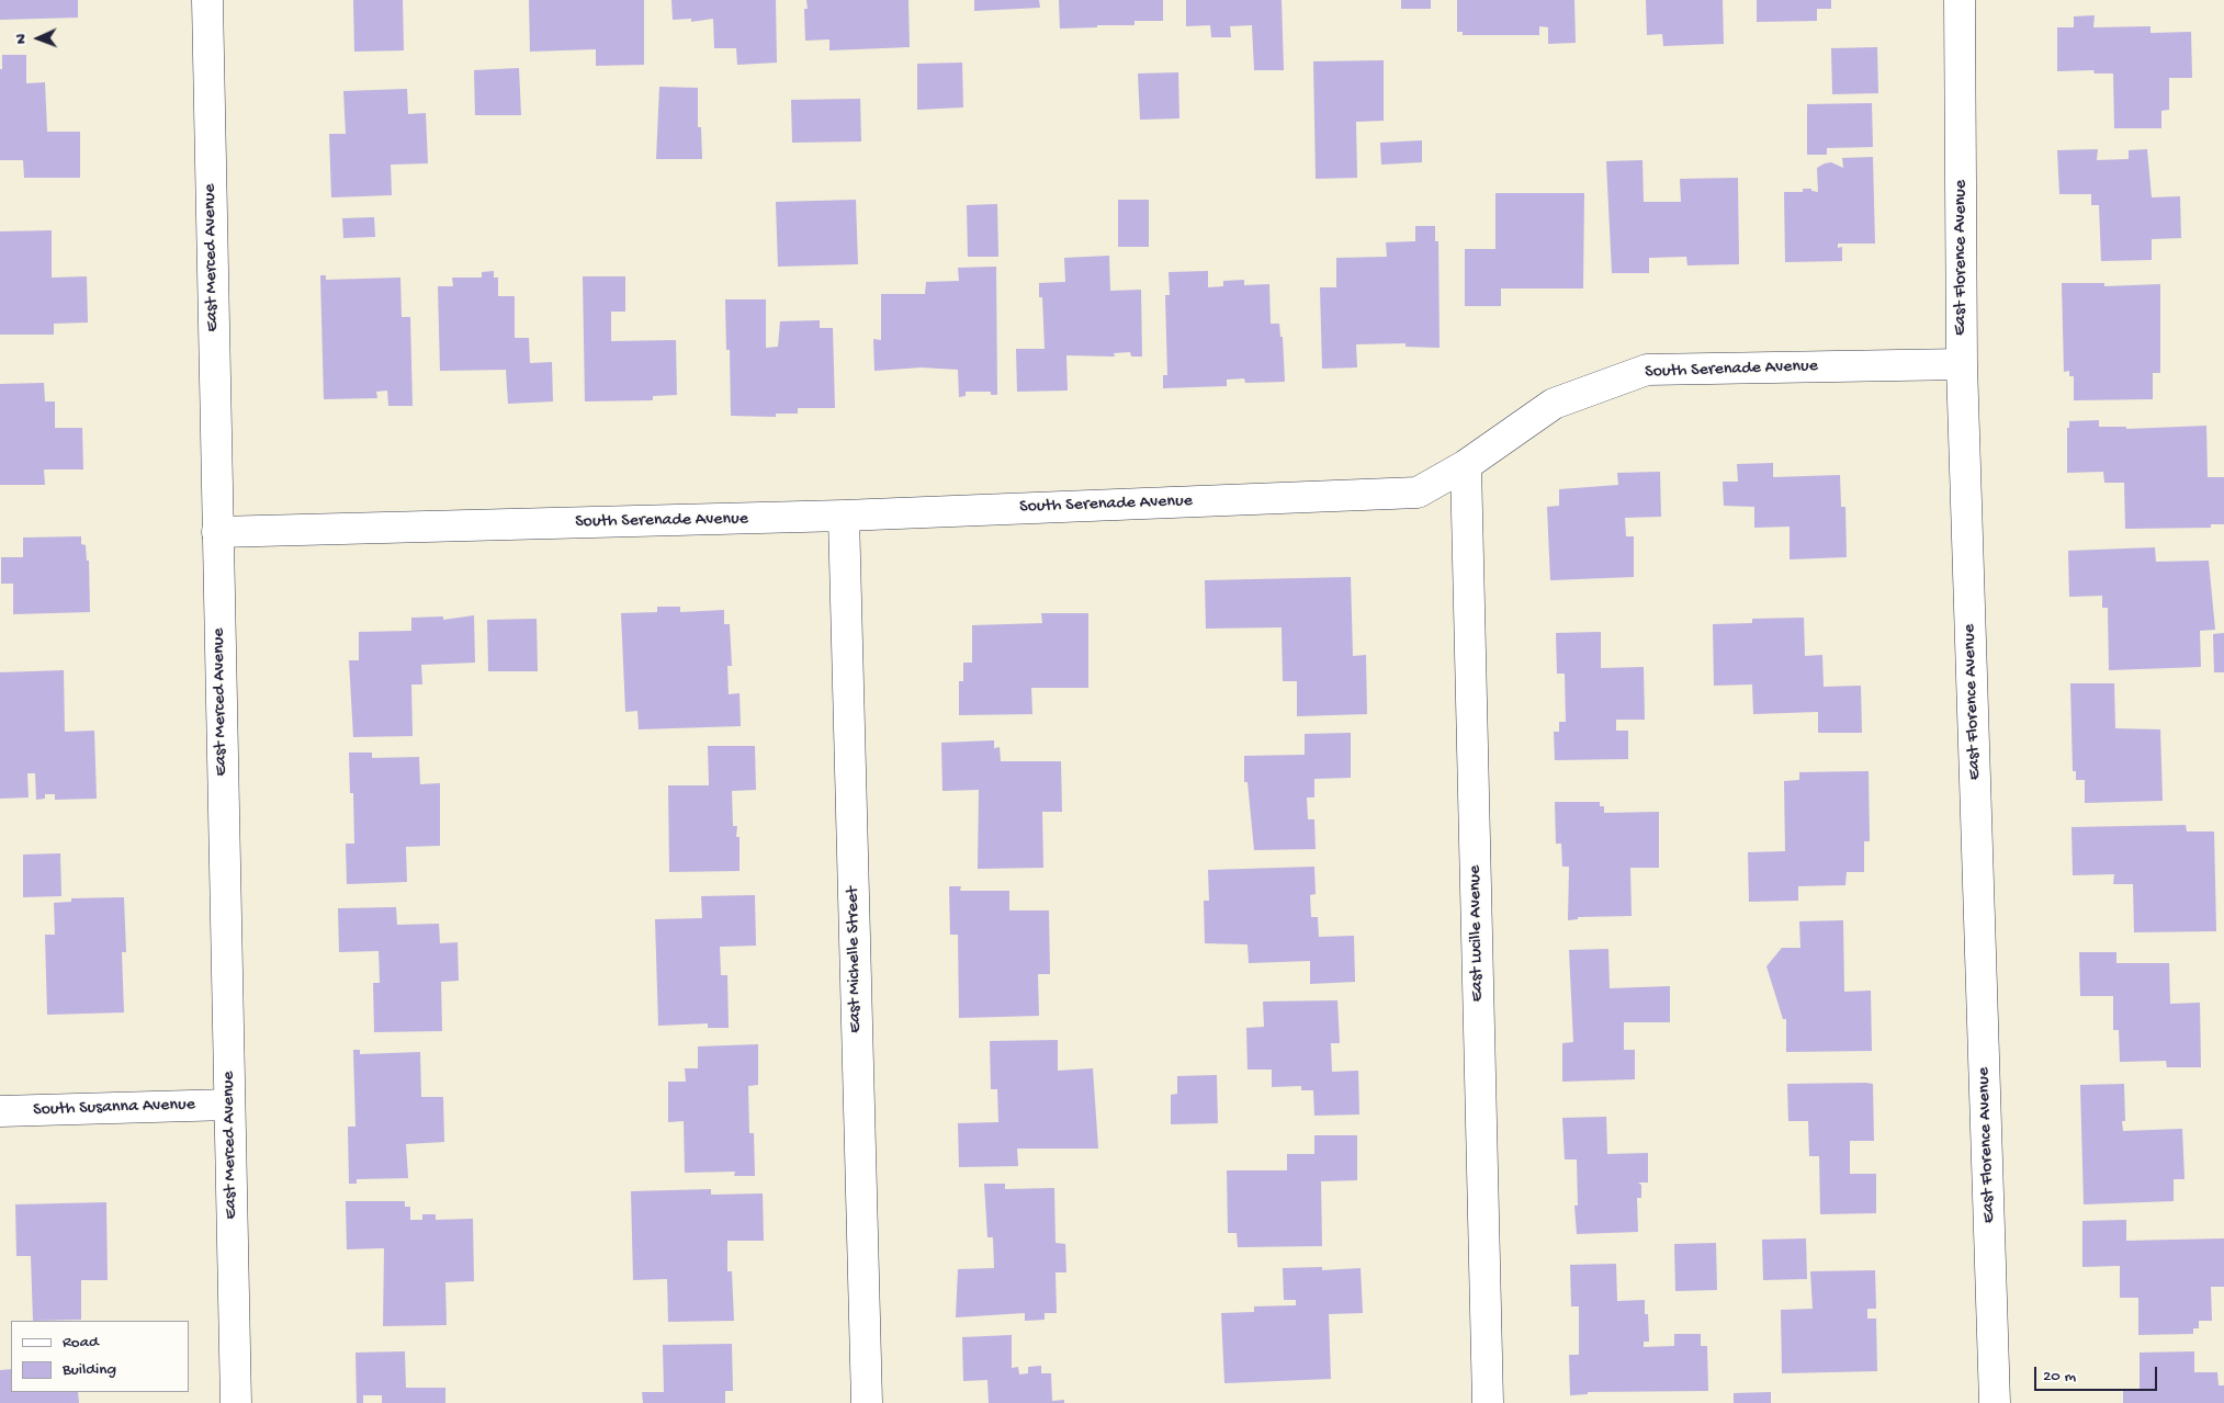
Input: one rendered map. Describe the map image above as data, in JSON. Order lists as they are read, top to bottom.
{
  "streets": {
    "street": [
      "East Merced Avenue",
      "East Florence Avenue",
      "South Serenade Avenue",
      "East Lucille Avenue",
      "East Michelle Street",
      "South Susanna Avenue"
    ]
  },
  "crossings": [
    ["East Merced Avenue", "South Serenade Avenue"],
    ["East Merced Avenue", "South Susanna Avenue"],
    ["East Florence Avenue", "South Serenade Avenue"],
    ["South Serenade Avenue", "East Lucille Avenue"],
    ["South Serenade Avenue", "East Michelle Street"]
  ],
  "legend": ["Road", "Building"],
  "scale_bar": "20 m",
  "north": "left"
}
